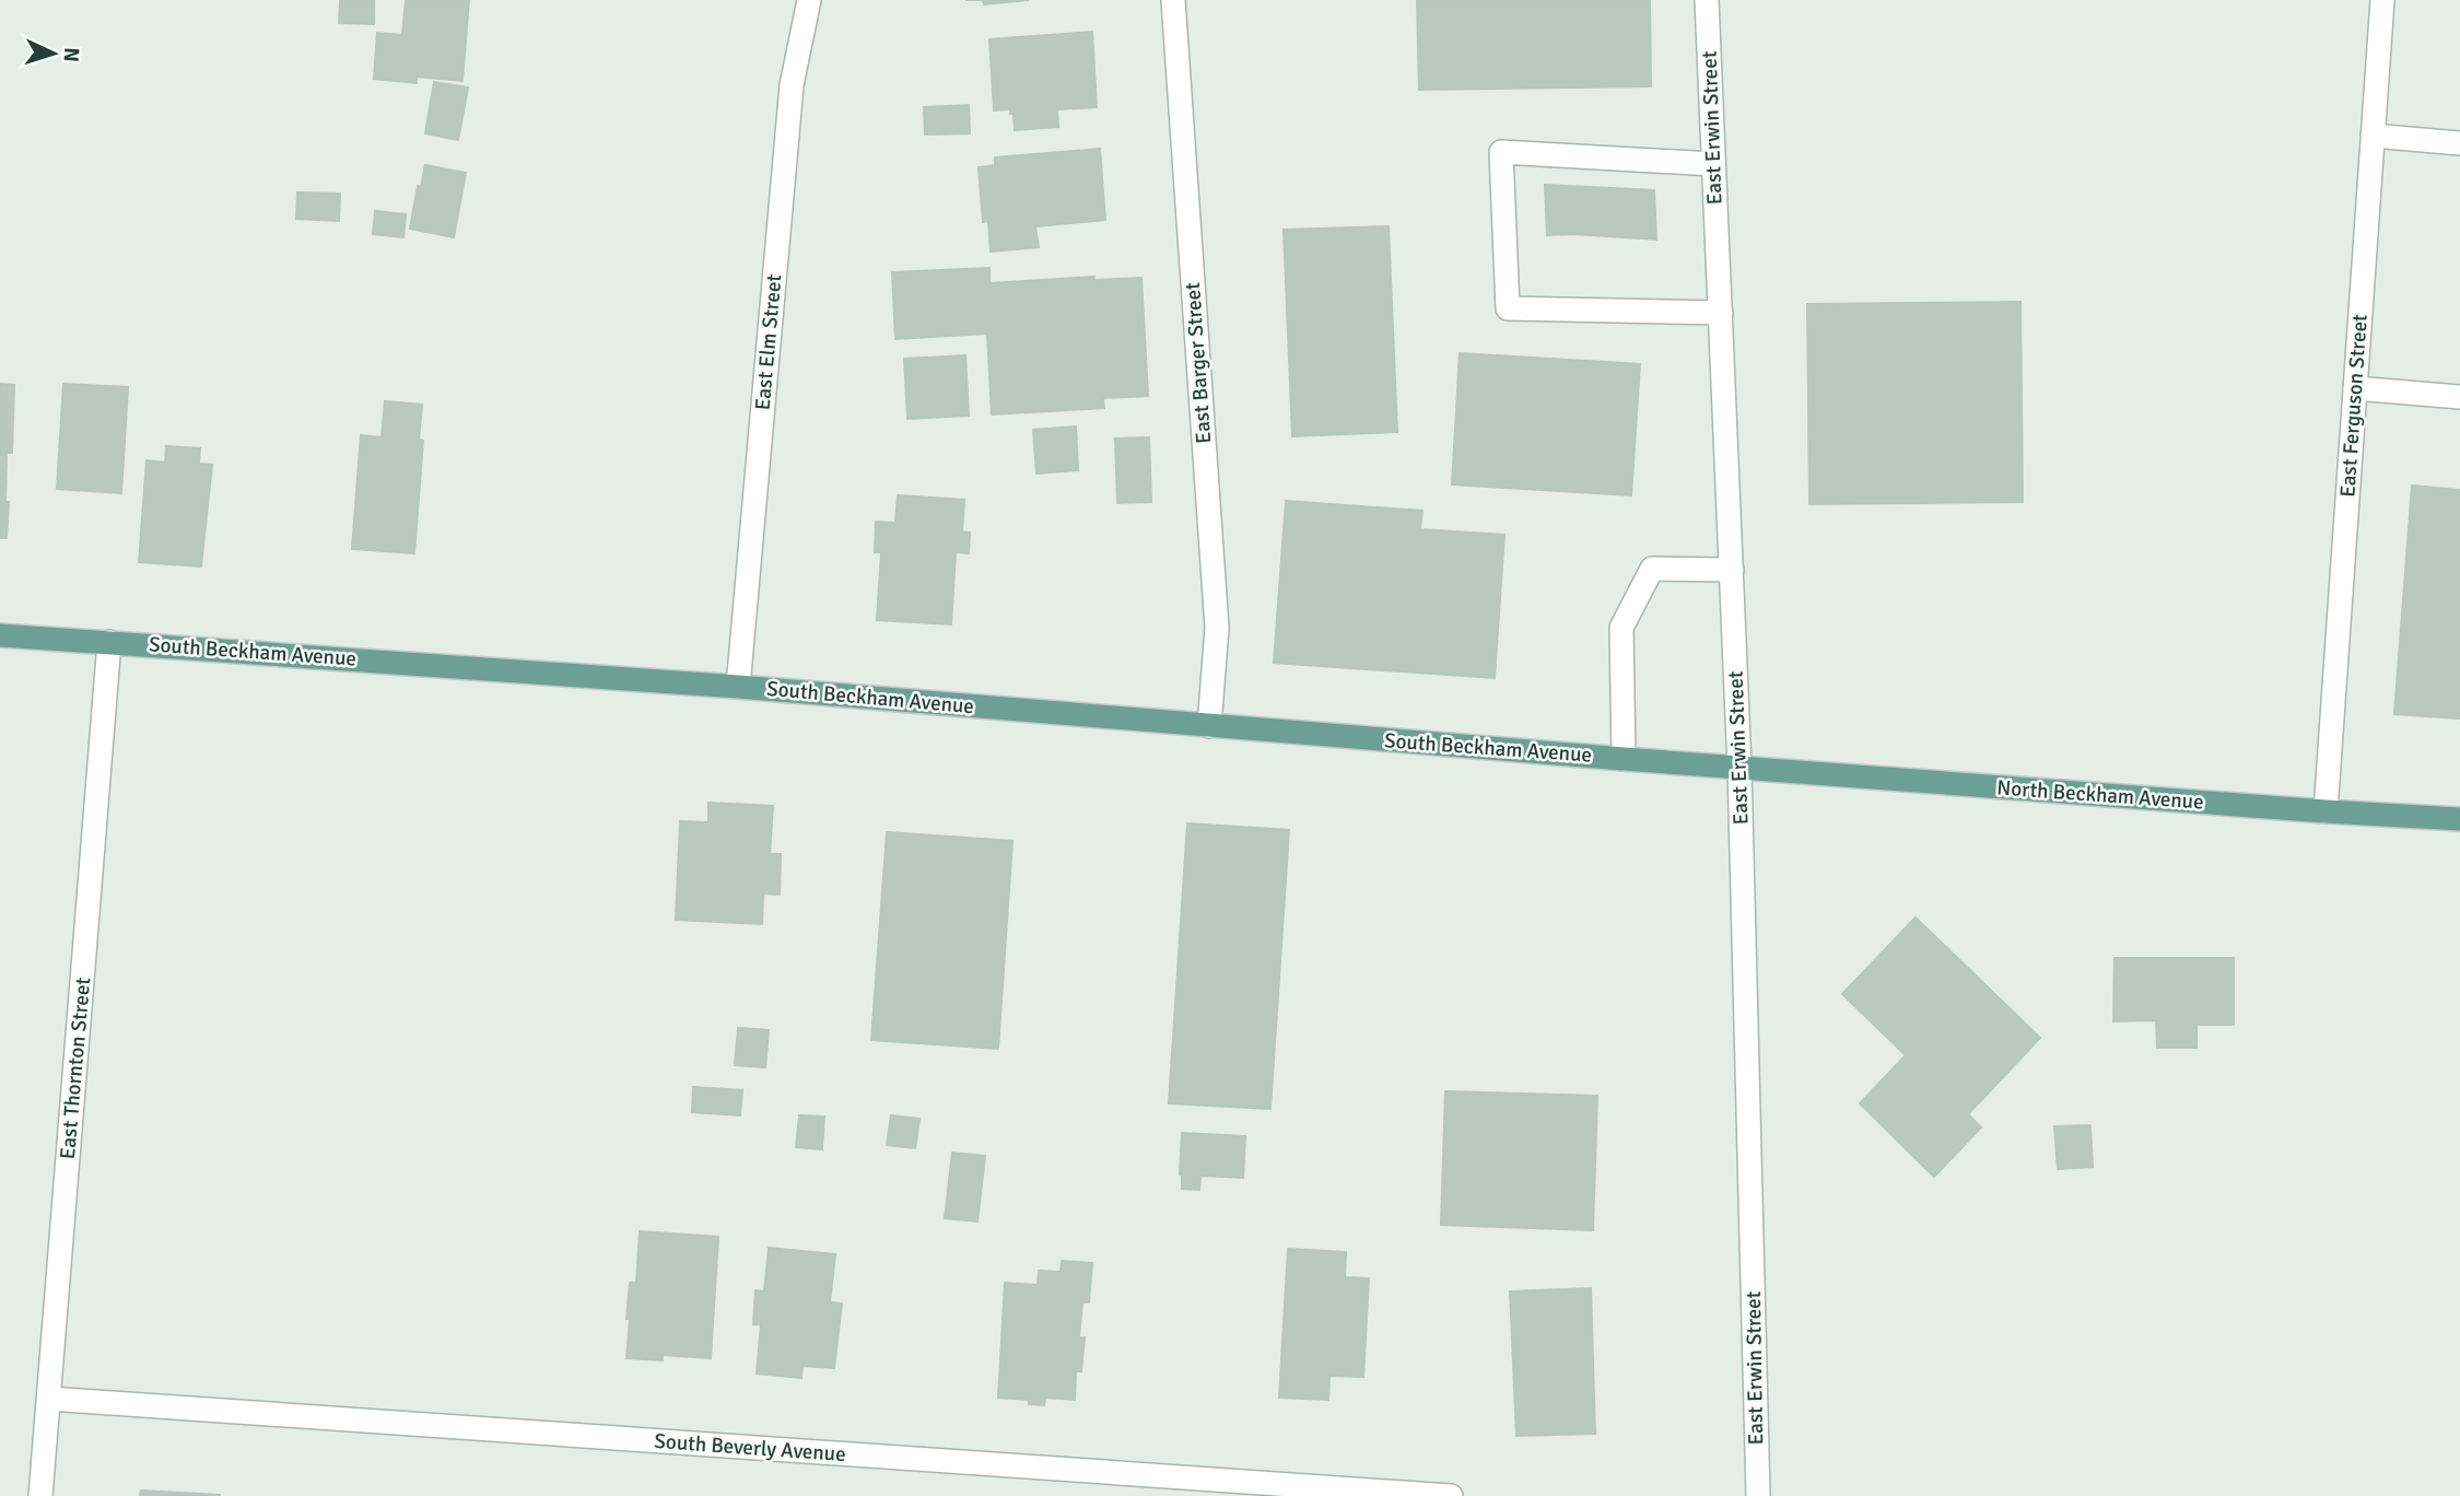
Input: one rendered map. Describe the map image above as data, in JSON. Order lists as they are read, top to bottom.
{
  "streets": {
    "main road": ["South Beckham Avenue", "North Beckham Avenue"],
    "street": [
      "East Erwin Street",
      "East Elm Street",
      "East Barger Street",
      "East Ferguson Street",
      "East Thornton Street",
      "South Beverly Avenue"
    ]
  },
  "crossings": [
    ["East Erwin Street", "South Beckham Avenue"],
    ["East Erwin Street", "North Beckham Avenue"],
    ["East Elm Street", "South Beckham Avenue"],
    ["East Barger Street", "South Beckham Avenue"],
    ["East Ferguson Street", "North Beckham Avenue"],
    ["South Beckham Avenue", "North Beckham Avenue"],
    ["South Beckham Avenue", "East Thornton Street"],
    ["East Thornton Street", "South Beverly Avenue"]
  ],
  "north": "right"
}
